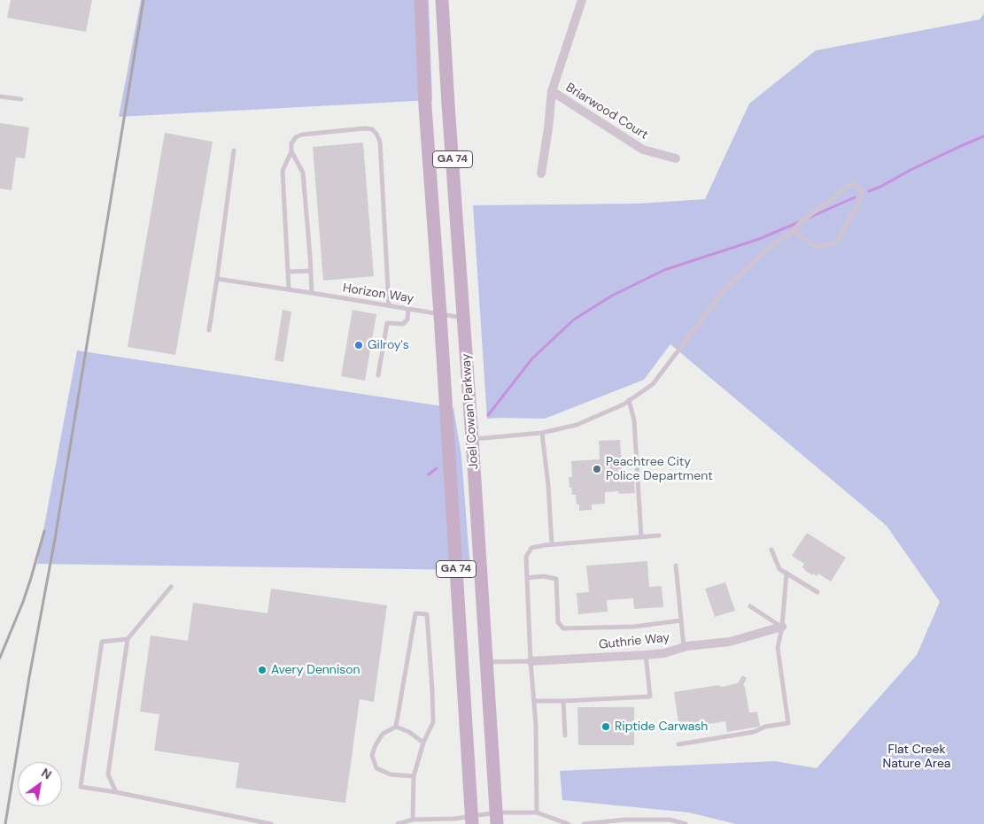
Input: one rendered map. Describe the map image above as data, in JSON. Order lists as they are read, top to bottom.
{
  "streets": {
    "main road": ["GA 74", "Joel Cowan Parkway"],
    "street": ["Briarwood Court", "Guthrie Way"],
    "lane": ["Horizon Way"]
  },
  "crossings": [
    ["Horizon Way", "Joel Cowan Parkway"],
    ["Joel Cowan Parkway", "Guthrie Way"]
  ],
  "parks": ["Flat Creek Nature Area"],
  "places": [
    "Gilroy's",
    "Peachtree City Police Department",
    "Avery Dennison",
    "Riptide Carwash"
  ],
  "north": "top right"
}
